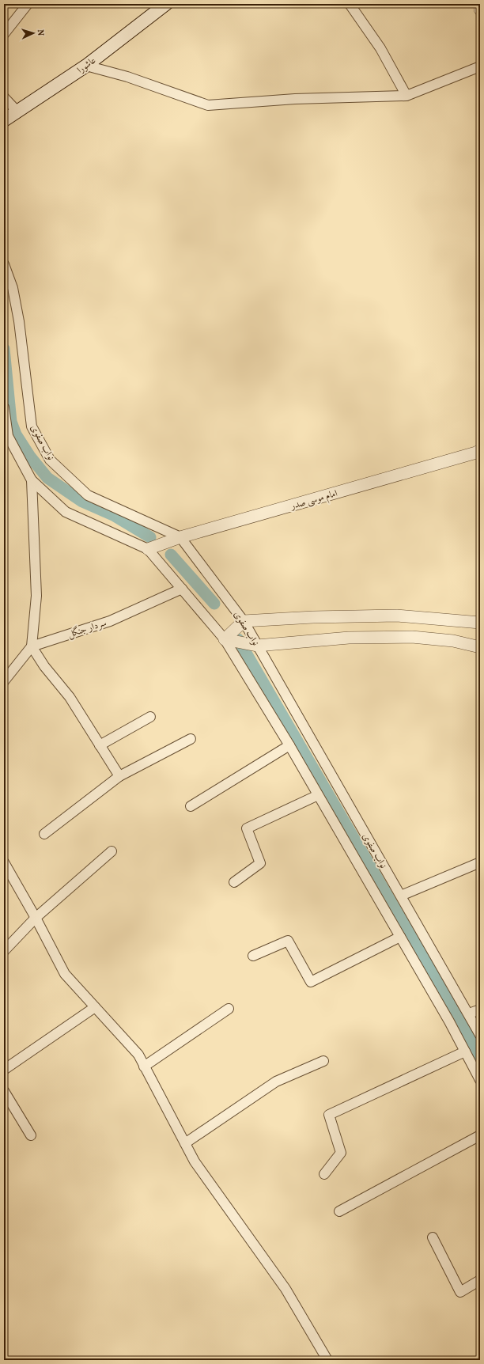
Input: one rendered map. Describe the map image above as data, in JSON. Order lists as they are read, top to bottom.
{
  "streets": {
    "main road": ["عاشورا"],
    "street": ["نواب صفوی", "امام موسی صدر", "سردار جنگل"]
  },
  "crossings": [
    ["نواب صفوی", "امام موسی صدر"]
  ],
  "north": "right"
}
